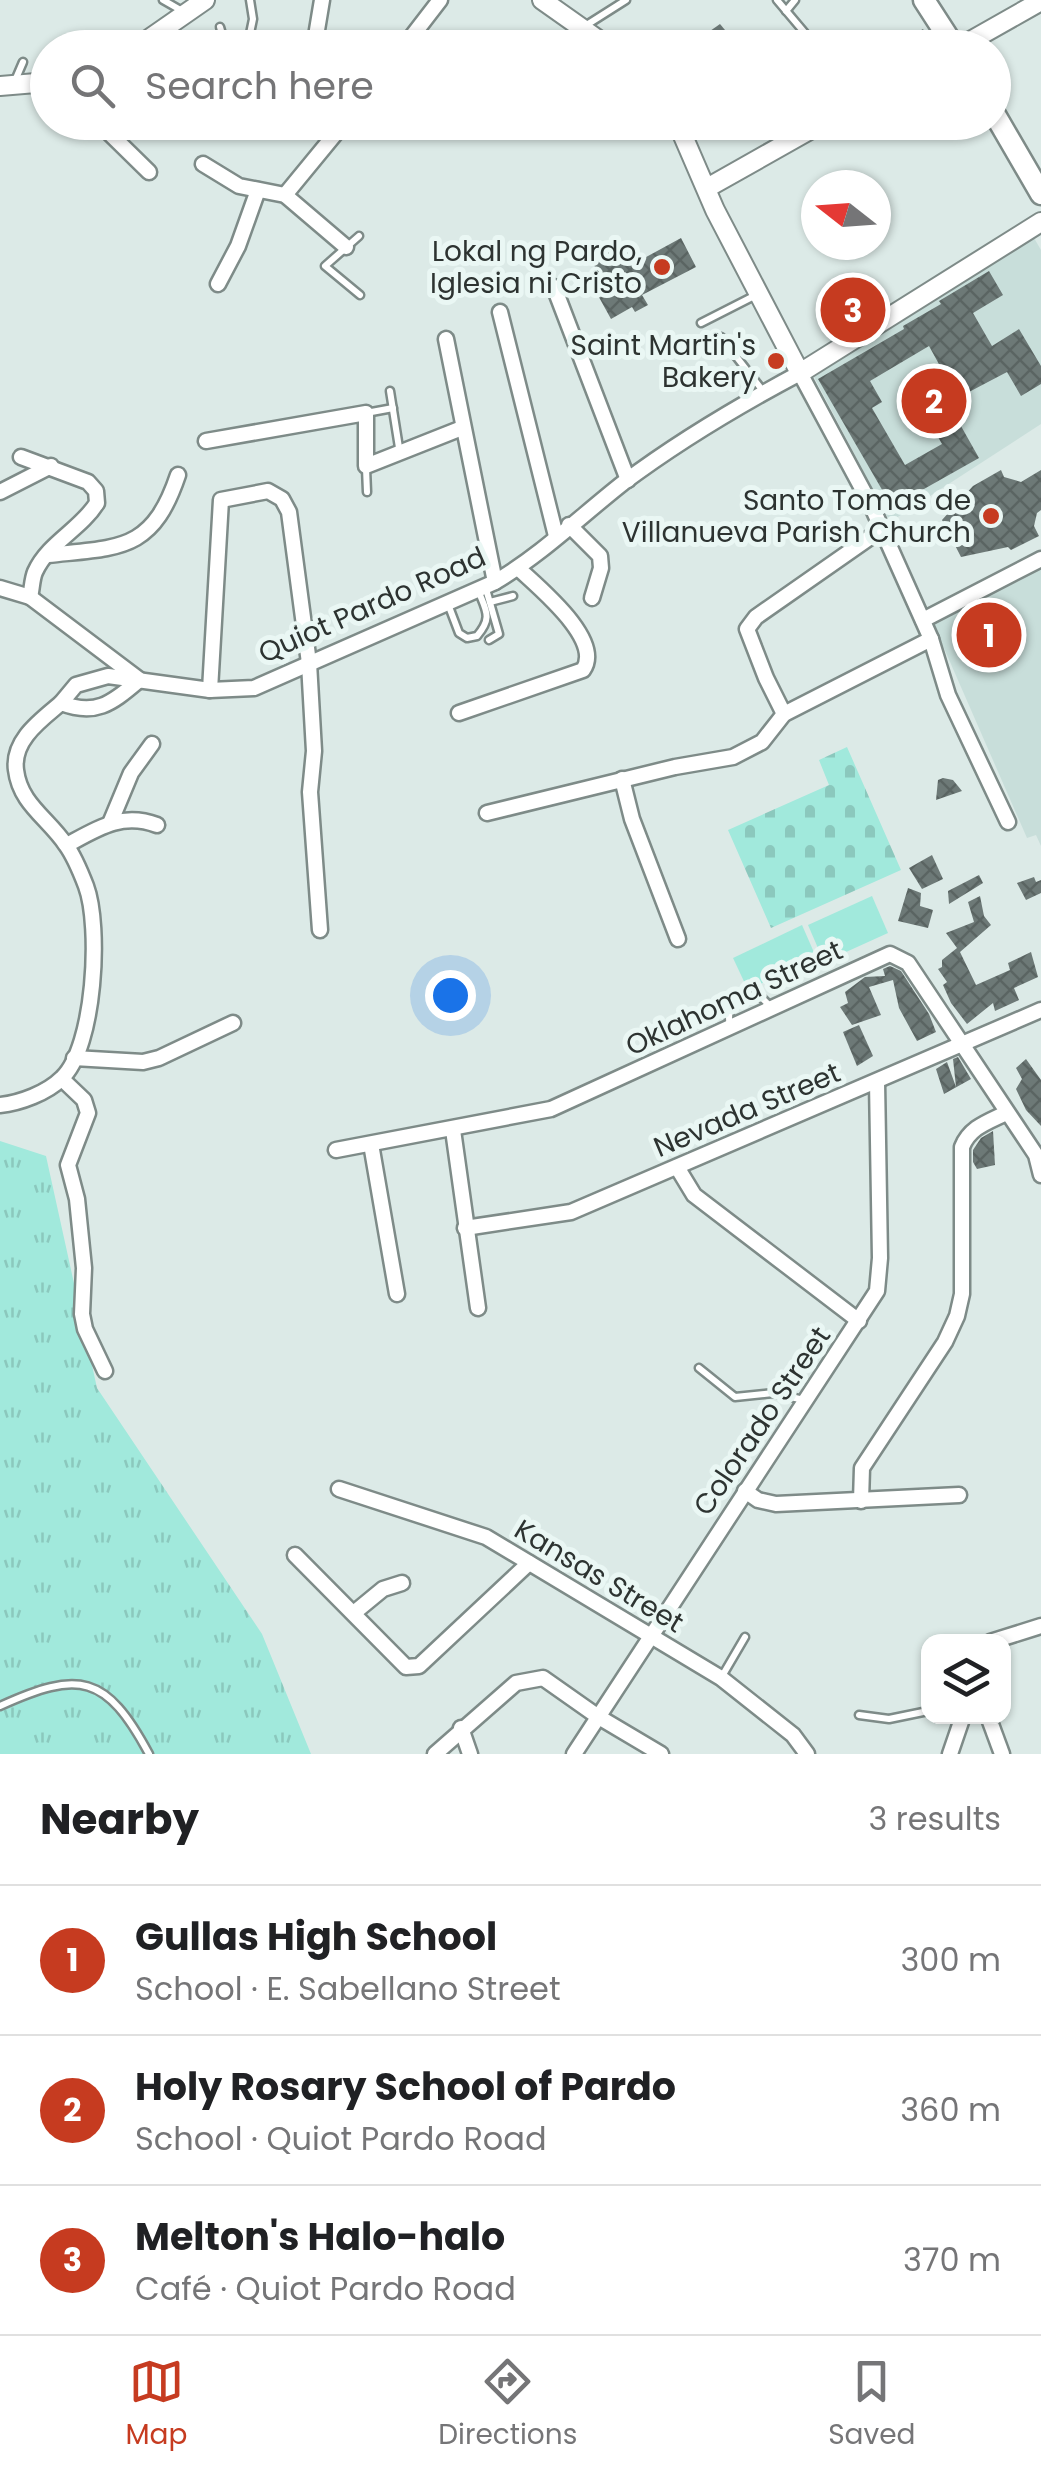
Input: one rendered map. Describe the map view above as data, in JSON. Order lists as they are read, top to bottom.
{
  "streets": {
    "street": [
      "Quiot Pardo Road",
      "Oklahoma Street",
      "Nevada Street",
      "Colorado Street",
      "Kansas Street"
    ]
  },
  "crossings": [
    ["Oklahoma Street", "Nevada Street"],
    ["Nevada Street", "Colorado Street"],
    ["Colorado Street", "Kansas Street"]
  ],
  "places": ["Lokal ng Pardo, Iglesia ni Cristo", "Saint Martin's Bakery", "Santo Tomas de Villanueva Parish Church"],
  "north": "left",
  "page": {
    "search": "Search here",
    "pins": ["3", "2", "1"],
    "heading": ["Nearby", "3 results"],
    "list": [
      {
        "mark": "1",
        "name": "Gullas High School",
        "note": "School · E. Sabellano Street",
        "value": "300 m"
      },
      {
        "mark": "2",
        "name": "Holy Rosary School of Pardo",
        "note": "School · Quiot Pardo Road",
        "value": "360 m"
      },
      {
        "mark": "3",
        "name": "Melton's Halo-halo",
        "note": "Café · Quiot Pardo Road",
        "value": "370 m"
      }
    ],
    "nav": ["Map", "Directions", "Saved"]
  }
}
